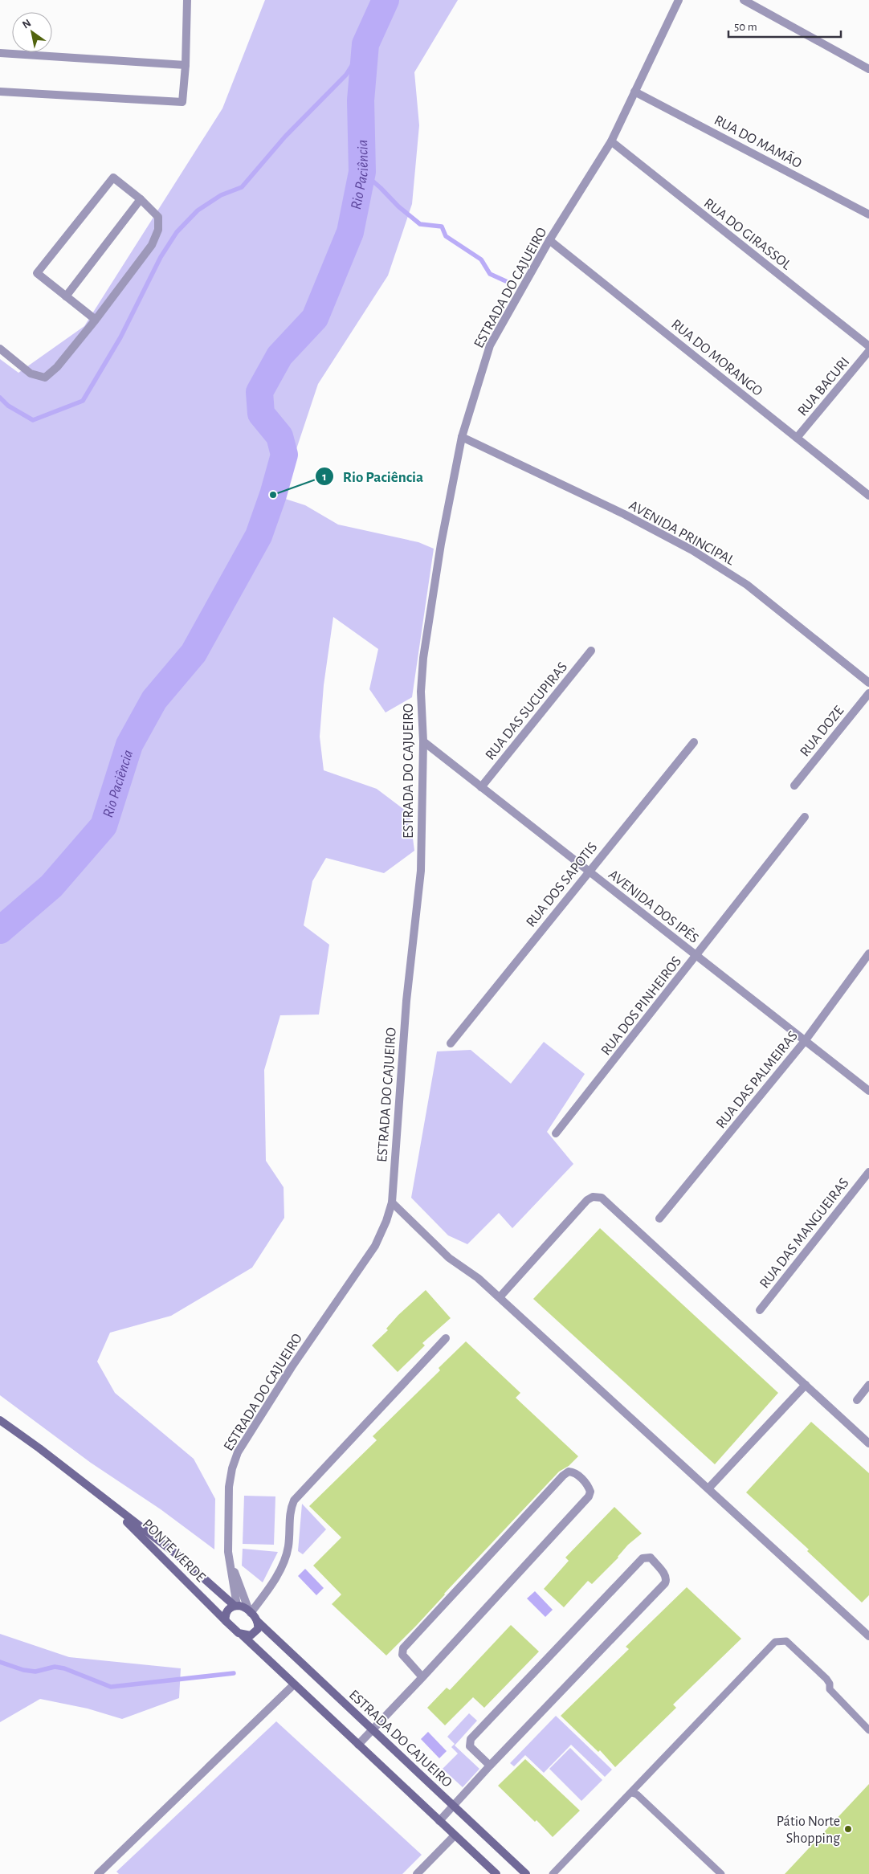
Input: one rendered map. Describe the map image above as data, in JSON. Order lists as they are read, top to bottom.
{
  "streets": {
    "main road": ["ESTRADA DO CAJUEIRO", "PONTE VERDE"],
    "street": [
      "RUA DO MAMÃO",
      "RUA DO GIRASSOL",
      "RUA DO MORANGO",
      "RUA BACURI",
      "AVENIDA PRINCIPAL",
      "RUA DAS SUCUPIRAS",
      "RUA DOZE",
      "RUA DOS SAPOTIS",
      "AVENIDA DOS IPÊS",
      "RUA DOS PINHEIROS",
      "RUA DAS PALMEIRAS",
      "RUA DAS MANGUEIRAS"
    ]
  },
  "crossings": [
    ["RUA DO MAMÃO", "ESTRADA DO CAJUEIRO"],
    ["RUA DO GIRASSOL", "ESTRADA DO CAJUEIRO"],
    ["ESTRADA DO CAJUEIRO", "RUA DO MORANGO"],
    ["ESTRADA DO CAJUEIRO", "AVENIDA PRINCIPAL"],
    ["ESTRADA DO CAJUEIRO", "AVENIDA DOS IPÊS"],
    ["ESTRADA DO CAJUEIRO", "PONTE VERDE"],
    ["RUA DO MORANGO", "RUA BACURI"],
    ["RUA DAS SUCUPIRAS", "AVENIDA DOS IPÊS"],
    ["RUA DOS SAPOTIS", "AVENIDA DOS IPÊS"],
    ["AVENIDA DOS IPÊS", "RUA DOS PINHEIROS"],
    ["AVENIDA DOS IPÊS", "RUA DAS PALMEIRAS"]
  ],
  "water": ["Rio Paciência"],
  "places": ["Rio Paciência", "Pátio Norte Shopping"],
  "scale_bar": "50 m",
  "north": "top left"
}
